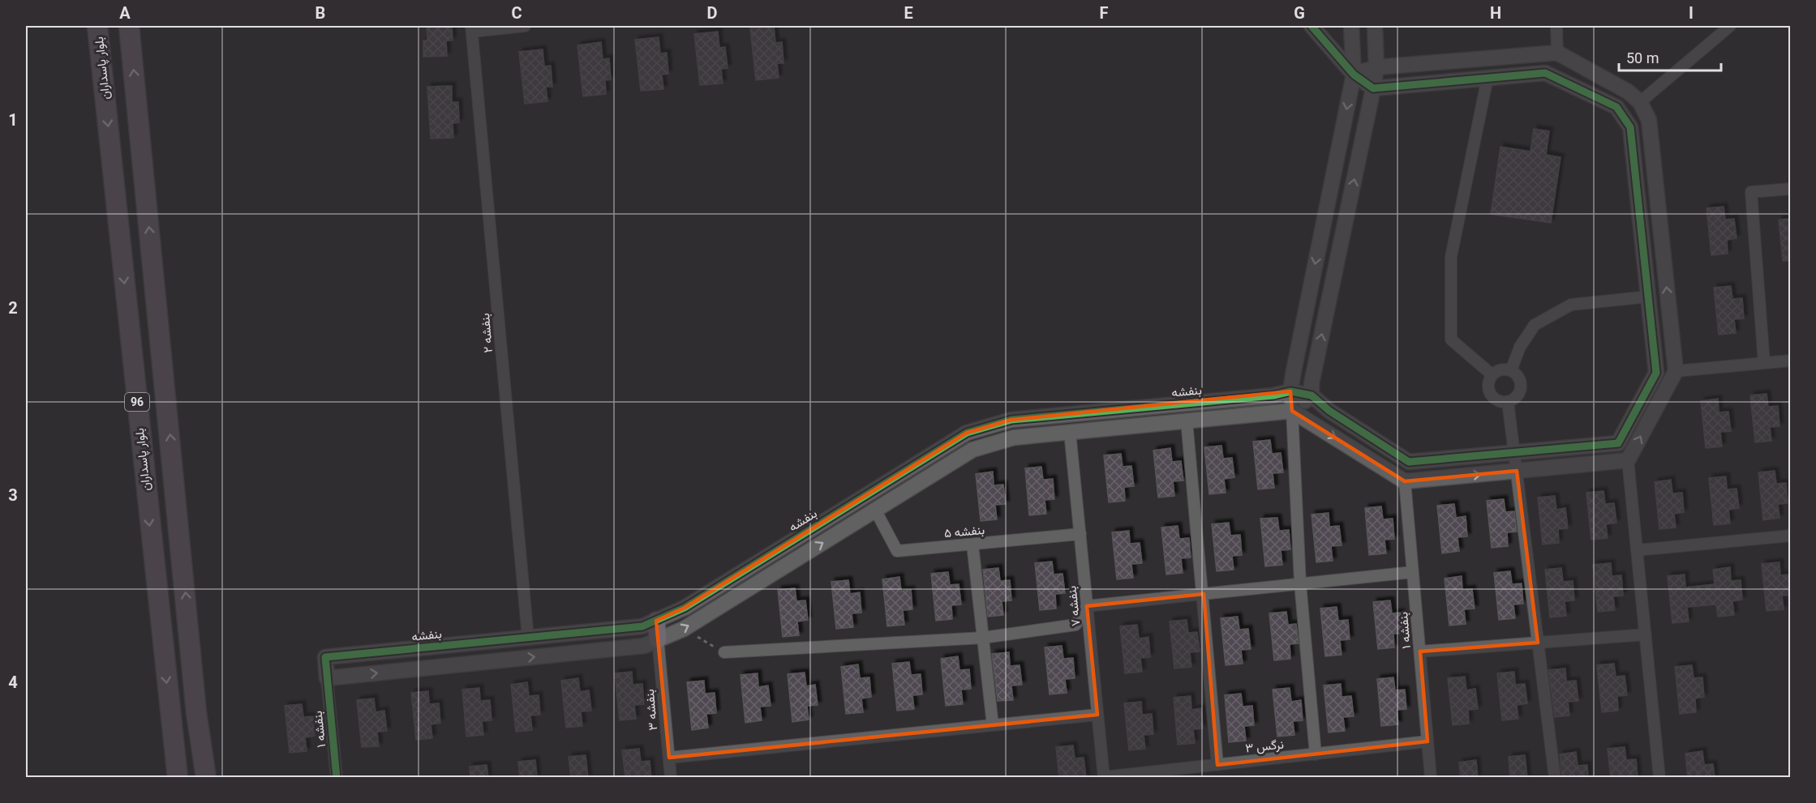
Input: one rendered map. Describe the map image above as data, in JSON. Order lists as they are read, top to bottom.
{
  "streets": {
    "highway": ["بلوار پاسداران", "96"],
    "street": [
      "بنفشه ۲",
      "بنفشه",
      "بنفشه ۵",
      "بنفشه ۷",
      "بنفشه ۱",
      "بنفشه ۳",
      "نرگس ۳"
    ]
  },
  "crossings": [
    ["بنفشه ۲", "بنفشه"],
    ["بنفشه", "بنفشه ۱"],
    ["بنفشه ۵", "بنفشه ۷"],
    ["بنفشه ۷", "نرگس ۳"],
    ["بنفشه ۱", "نرگس ۳"]
  ],
  "scale_bar": "50 m",
  "grid": {
    "columns": [
      "A",
      "B",
      "C",
      "D",
      "E",
      "F",
      "G",
      "H",
      "I"
    ],
    "rows": [
      "1",
      "2",
      "3",
      "4"
    ]
  }
}
